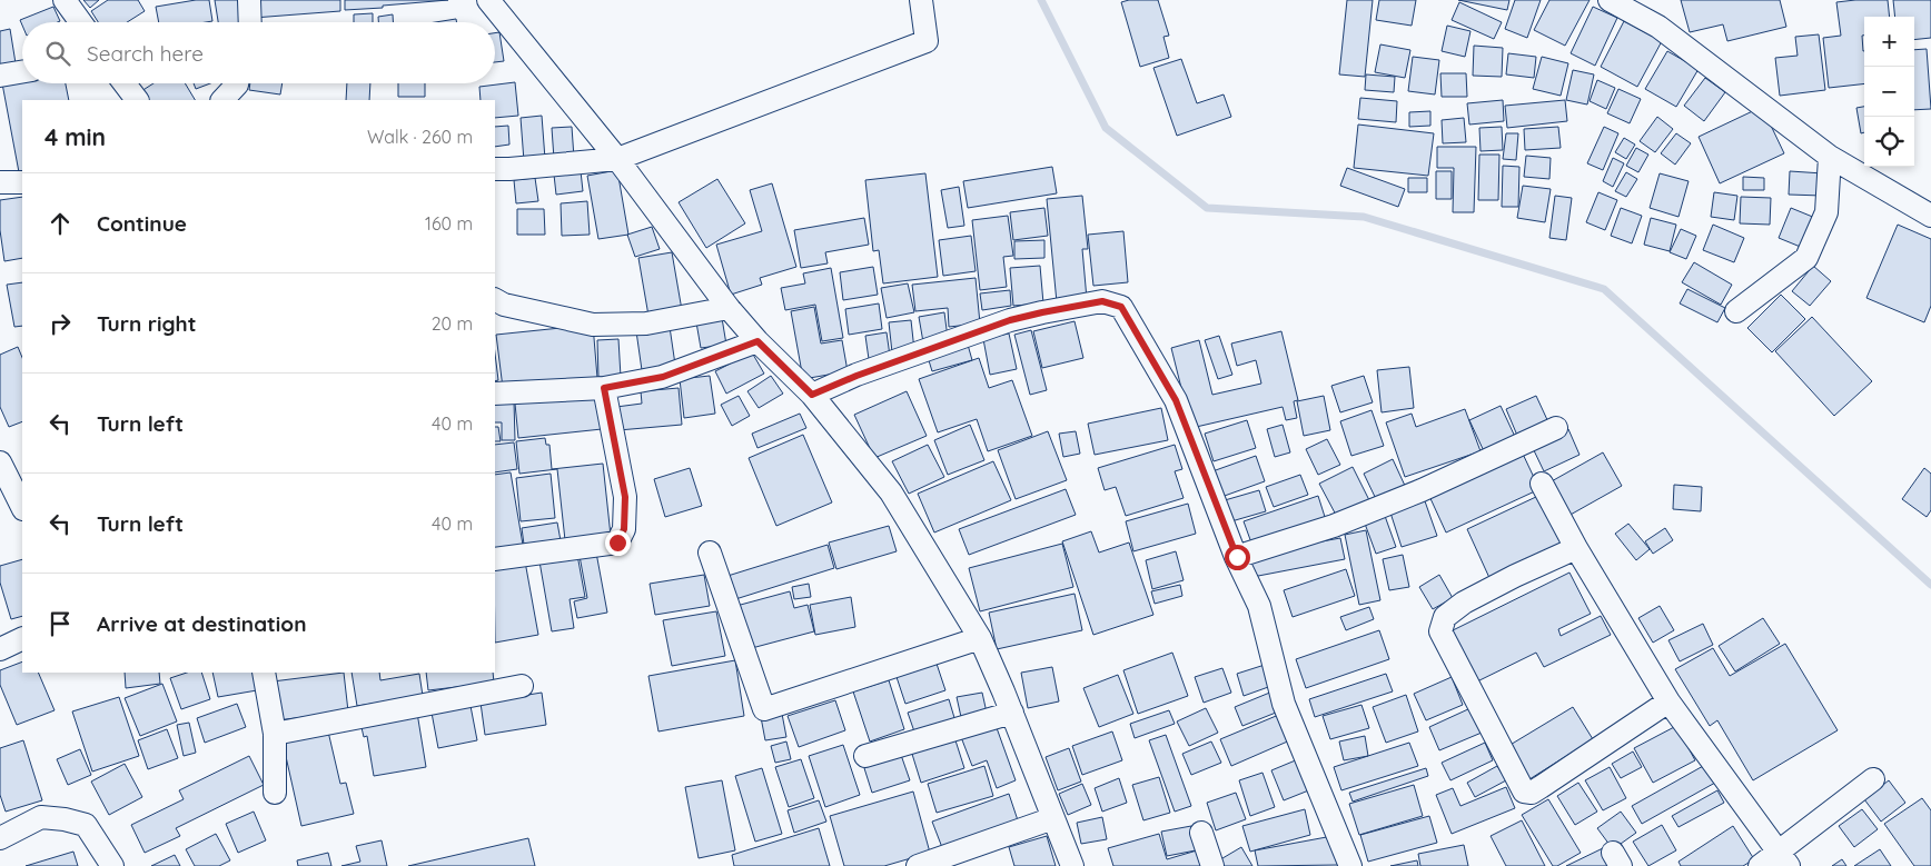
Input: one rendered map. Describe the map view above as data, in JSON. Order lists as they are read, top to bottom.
{
  "page": {
    "map_buttons": ["+", "−"],
    "search": "Search here",
    "heading": ["4 min", "Walk · 260 m"],
    "list": [
      ["Continue", "160 m"],
      ["Turn right", "20 m"],
      ["Turn left", "40 m"],
      ["Turn left", "40 m"],
      "Arrive at destination"
    ]
  }
}
